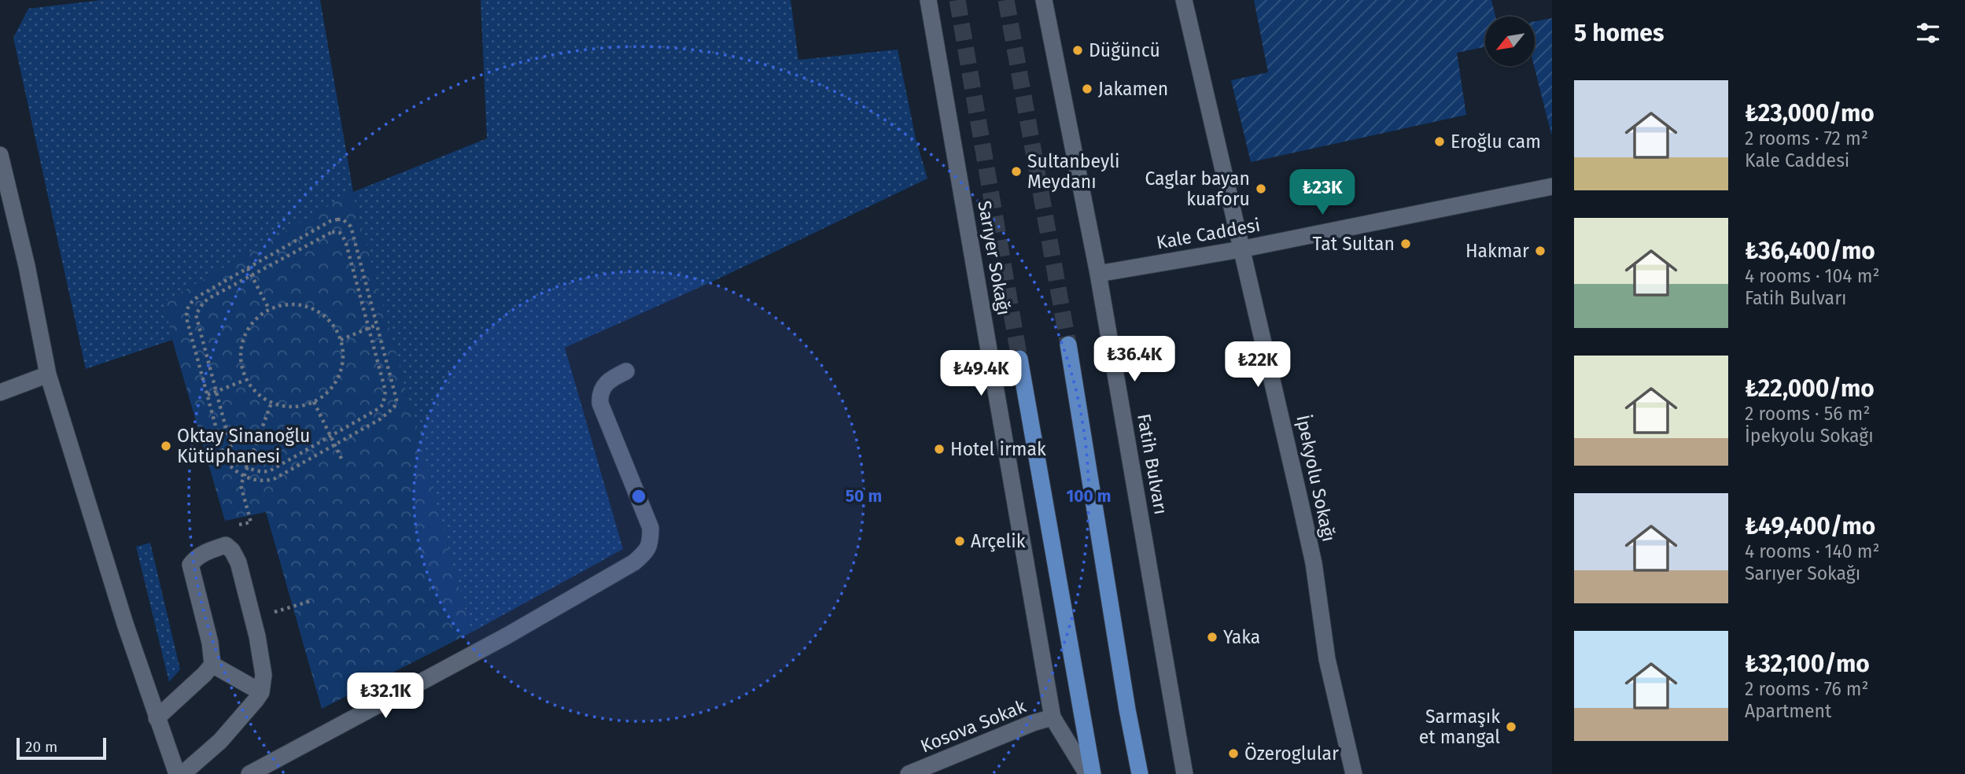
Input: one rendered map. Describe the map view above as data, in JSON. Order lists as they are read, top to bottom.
{
  "streets": {
    "street": [
      "Kale Caddesi",
      "Sarıyer Sokağı",
      "Fatih Bulvarı",
      "İpekyolu Sokağı",
      "Kosova Sokak"
    ]
  },
  "crossings": [
    ["Kale Caddesi", "Fatih Bulvarı"],
    ["Kale Caddesi", "İpekyolu Sokağı"],
    ["Sarıyer Sokağı", "Kosova Sokak"]
  ],
  "places": [
    "Düğüncü",
    "Jakamen",
    "Eroğlu cam",
    "Sultanbeyli Meydanı",
    "Caglar bayan kuaforu",
    "Tat Sultan",
    "Hakmar",
    "Oktay Sinanoğlu Kütüphanesi",
    "Hotel irmak",
    "Arçelik",
    "Yaka",
    "Sarmaşık et mangal",
    "Özeroglular"
  ],
  "scale_bar": "20 m",
  "north": "bottom left",
  "page": {
    "heading": "5 homes",
    "list": [
      {
        "name": "₺23,000/mo",
        "note": "2 rooms · 72 m² · Kale Caddesi"
      },
      {
        "name": "₺36,400/mo",
        "note": "4 rooms · 104 m² · Fatih Bulvarı"
      },
      {
        "name": "₺22,000/mo",
        "note": "2 rooms · 56 m² · İpekyolu Sokağı"
      },
      {
        "name": "₺49,400/mo",
        "note": "4 rooms · 140 m² · Sarıyer Sokağı"
      },
      {
        "name": "₺32,100/mo",
        "note": "2 rooms · 76 m² · Apartment"
      }
    ],
    "price": [
      "₺23K",
      "₺36.4K",
      "₺22K",
      "₺49.4K",
      "₺32.1K"
    ],
    "scale": "20 m"
  },
  "rings": ["50 m", "100 m"]
}
